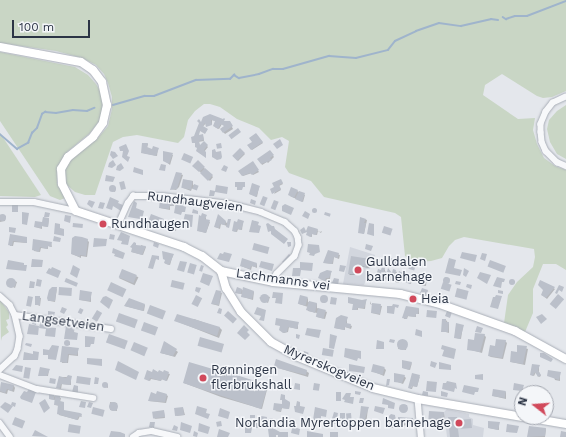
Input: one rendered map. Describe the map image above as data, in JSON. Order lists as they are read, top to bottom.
{
  "streets": {
    "street": [
      "Rundhaugveien",
      "Lachmanns vei",
      "Langsetveien",
      "Myrerskogveien"
    ]
  },
  "crossings": [
    ["Rundhaugveien", "Lachmanns vei"],
    ["Lachmanns vei", "Myrerskogveien"]
  ],
  "places": [
    "Rundhaugen",
    "Gulldalen barnehage",
    "Heia",
    "Rønningen flerbrukshall",
    "Norlandia Myrertoppen barnehage"
  ],
  "scale_bar": "100 m",
  "north": "left"
}
